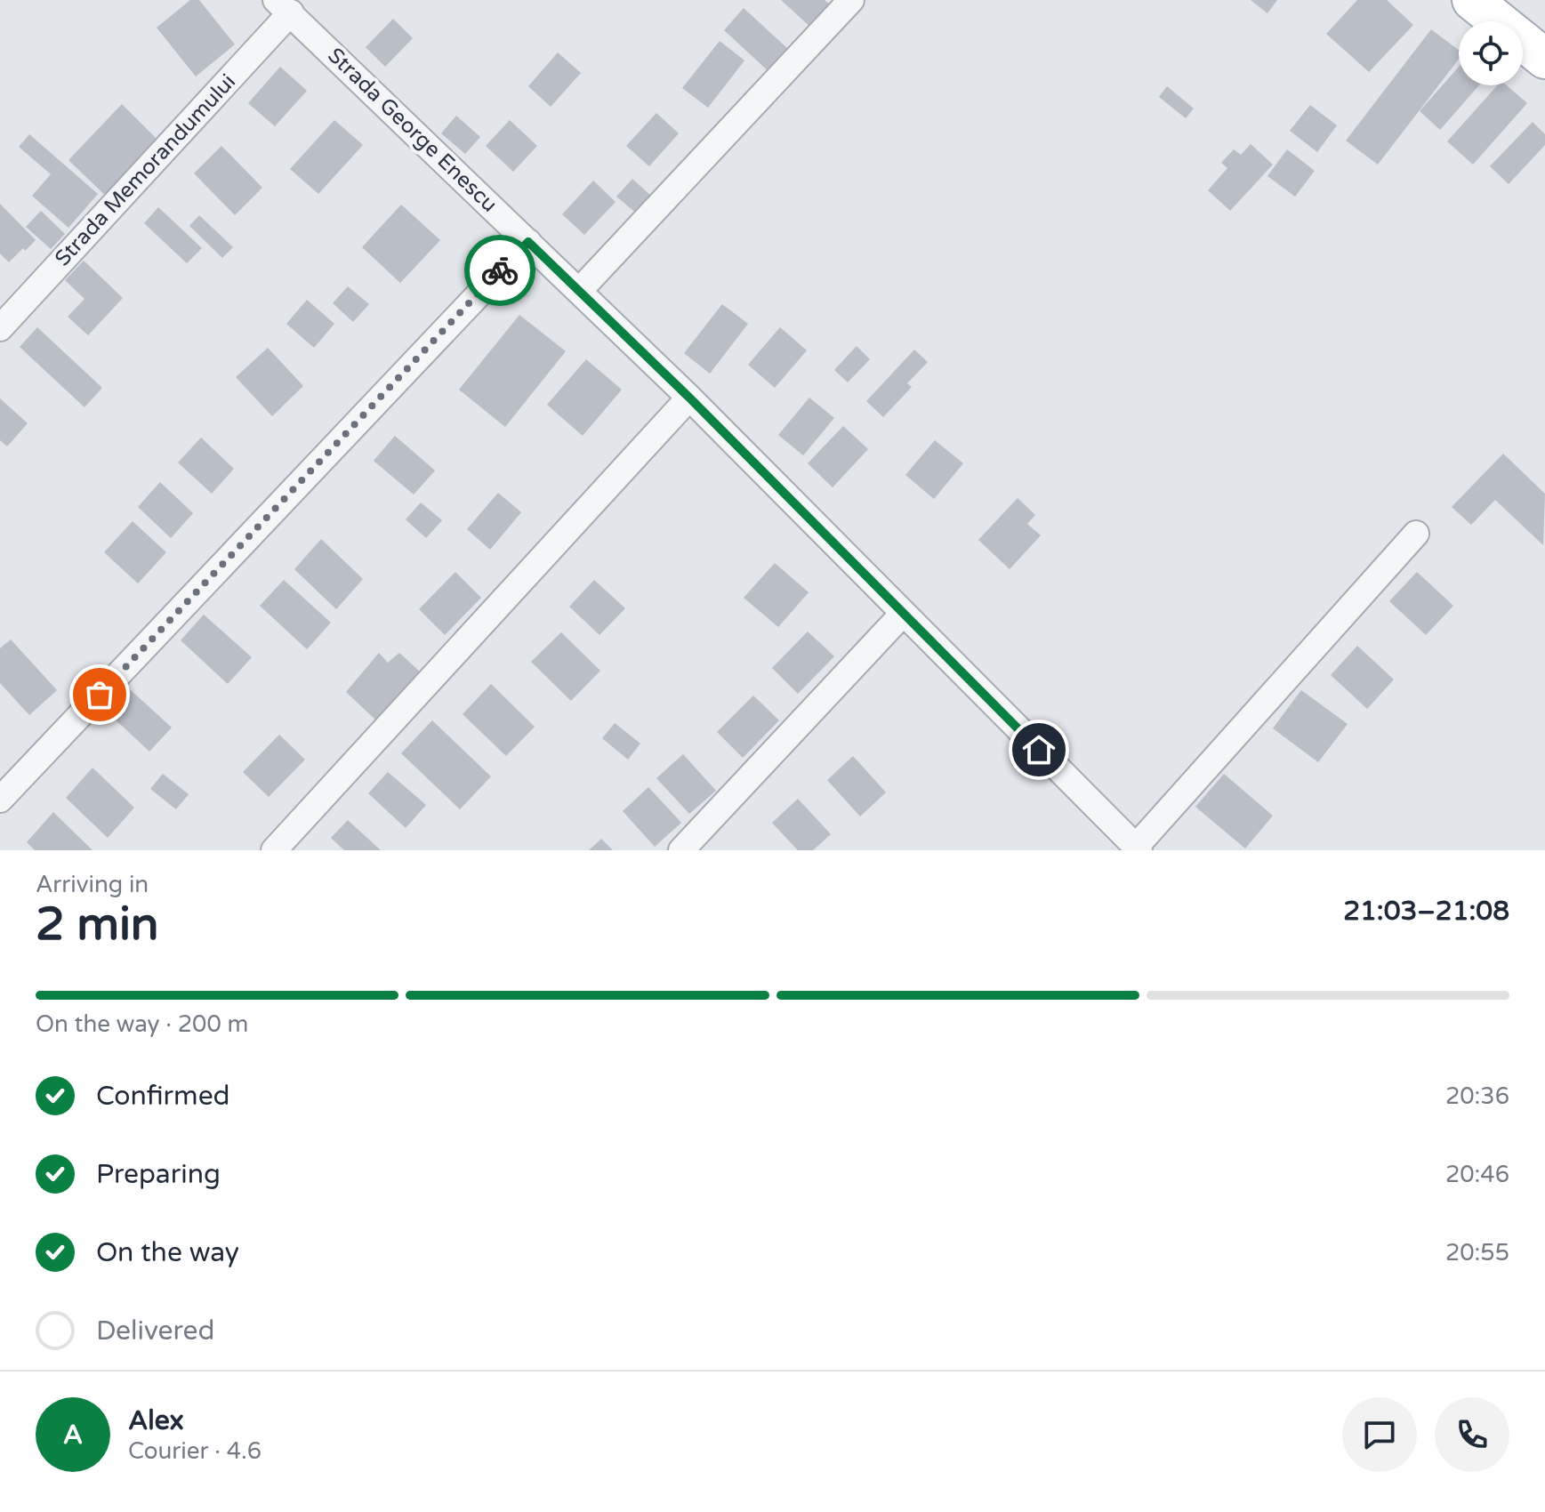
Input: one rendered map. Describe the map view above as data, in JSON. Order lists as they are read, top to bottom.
{
  "streets": {
    "street": ["Strada George Enescu", "Strada Memorandumului"]
  },
  "crossings": [
    ["Strada George Enescu", "Strada Memorandumului"]
  ],
  "page": {
    "heading": ["2 min", "Arriving in", "21:03–21:08"],
    "panel": ["Alex", "Courier · 4.6"],
    "bar": "On the way · 200 m",
    "list": [
      ["Confirmed", "20:36"],
      ["Preparing", "20:46"],
      ["On the way", "20:55"],
      "Delivered"
    ],
    "round": "A"
  }
}
